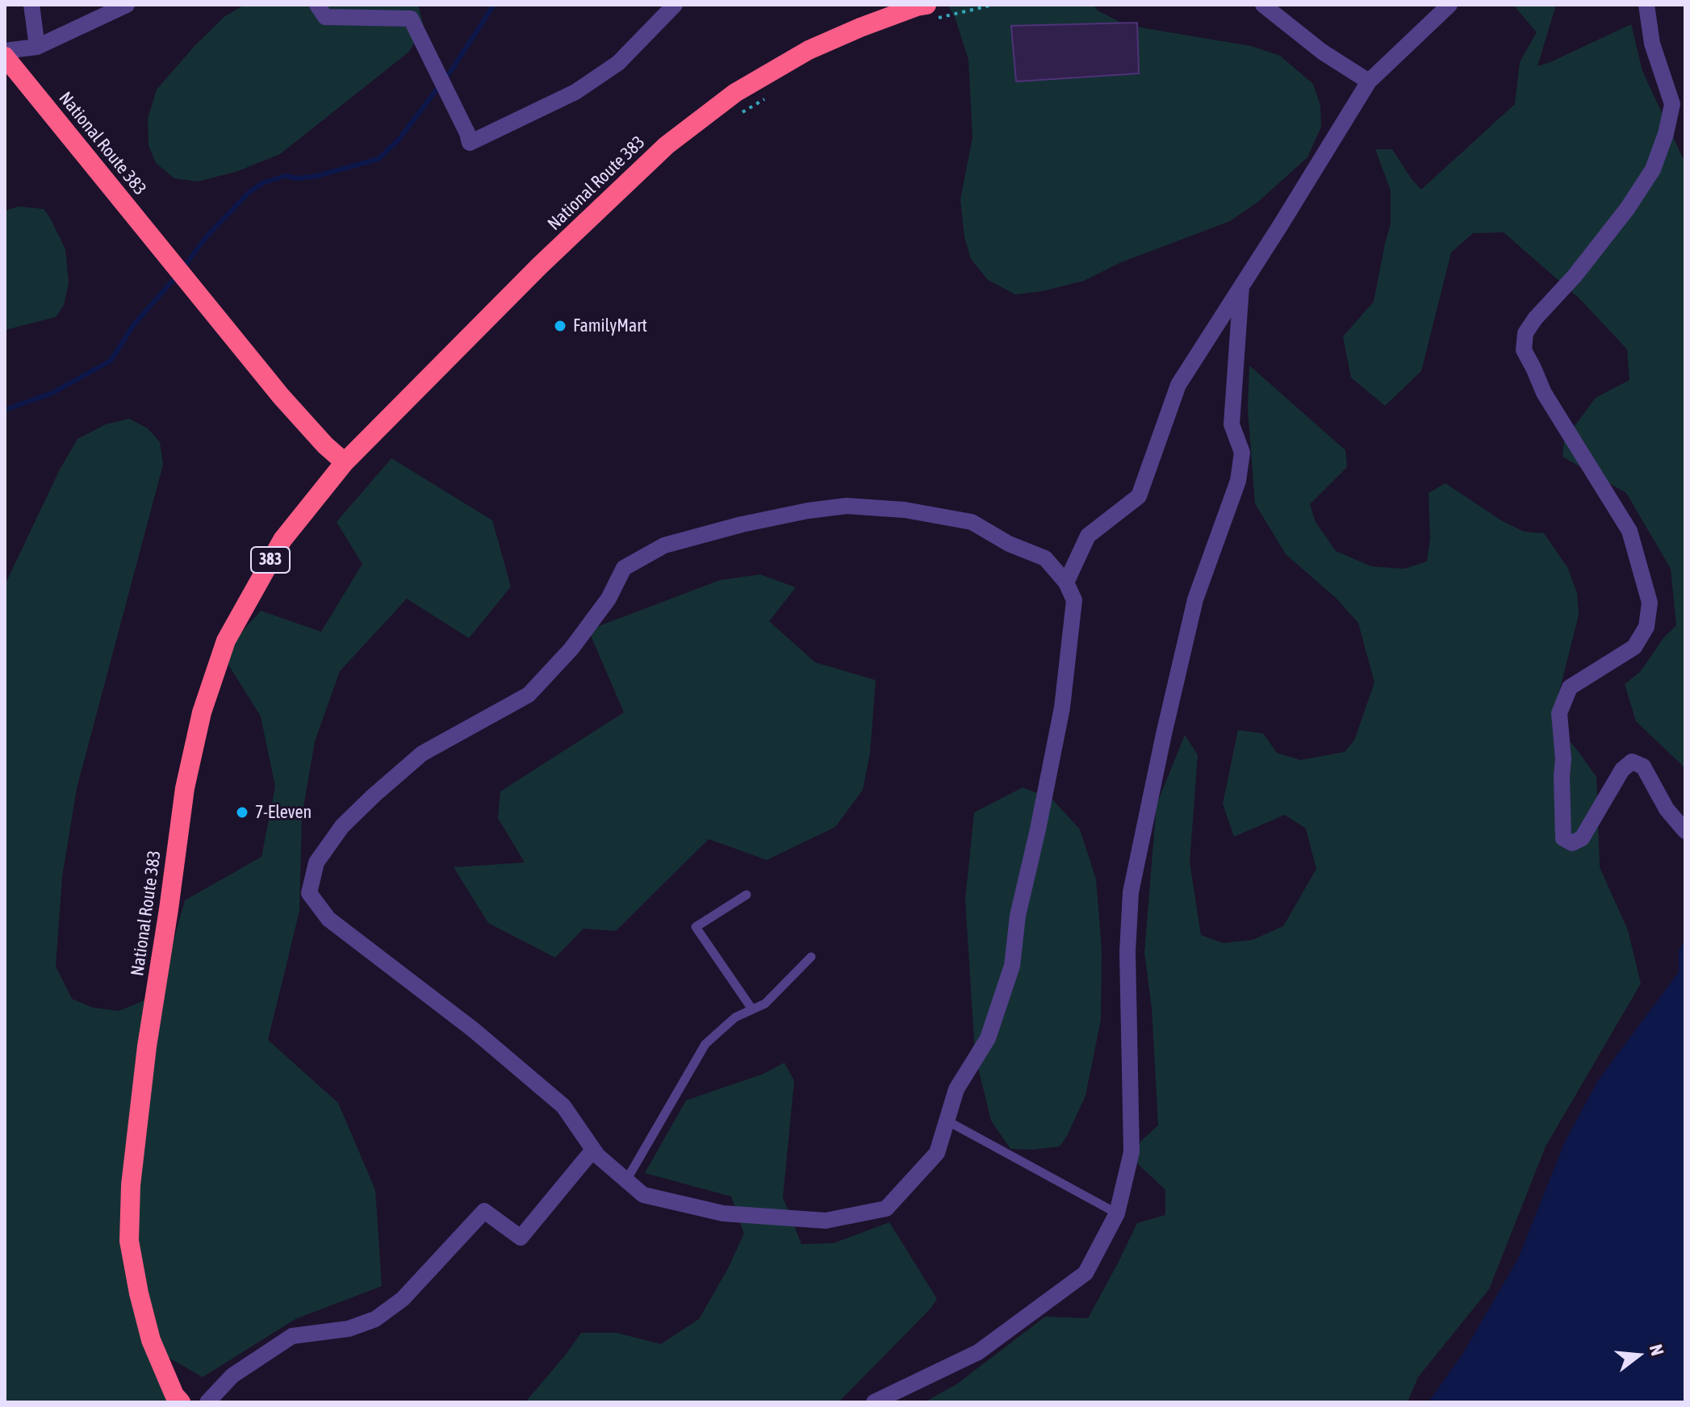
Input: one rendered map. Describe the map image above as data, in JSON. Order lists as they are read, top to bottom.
{
  "streets": {
    "highway": ["National Route 383", "383"]
  },
  "places": ["FamilyMart", "7-Eleven"],
  "north": "right"
}
